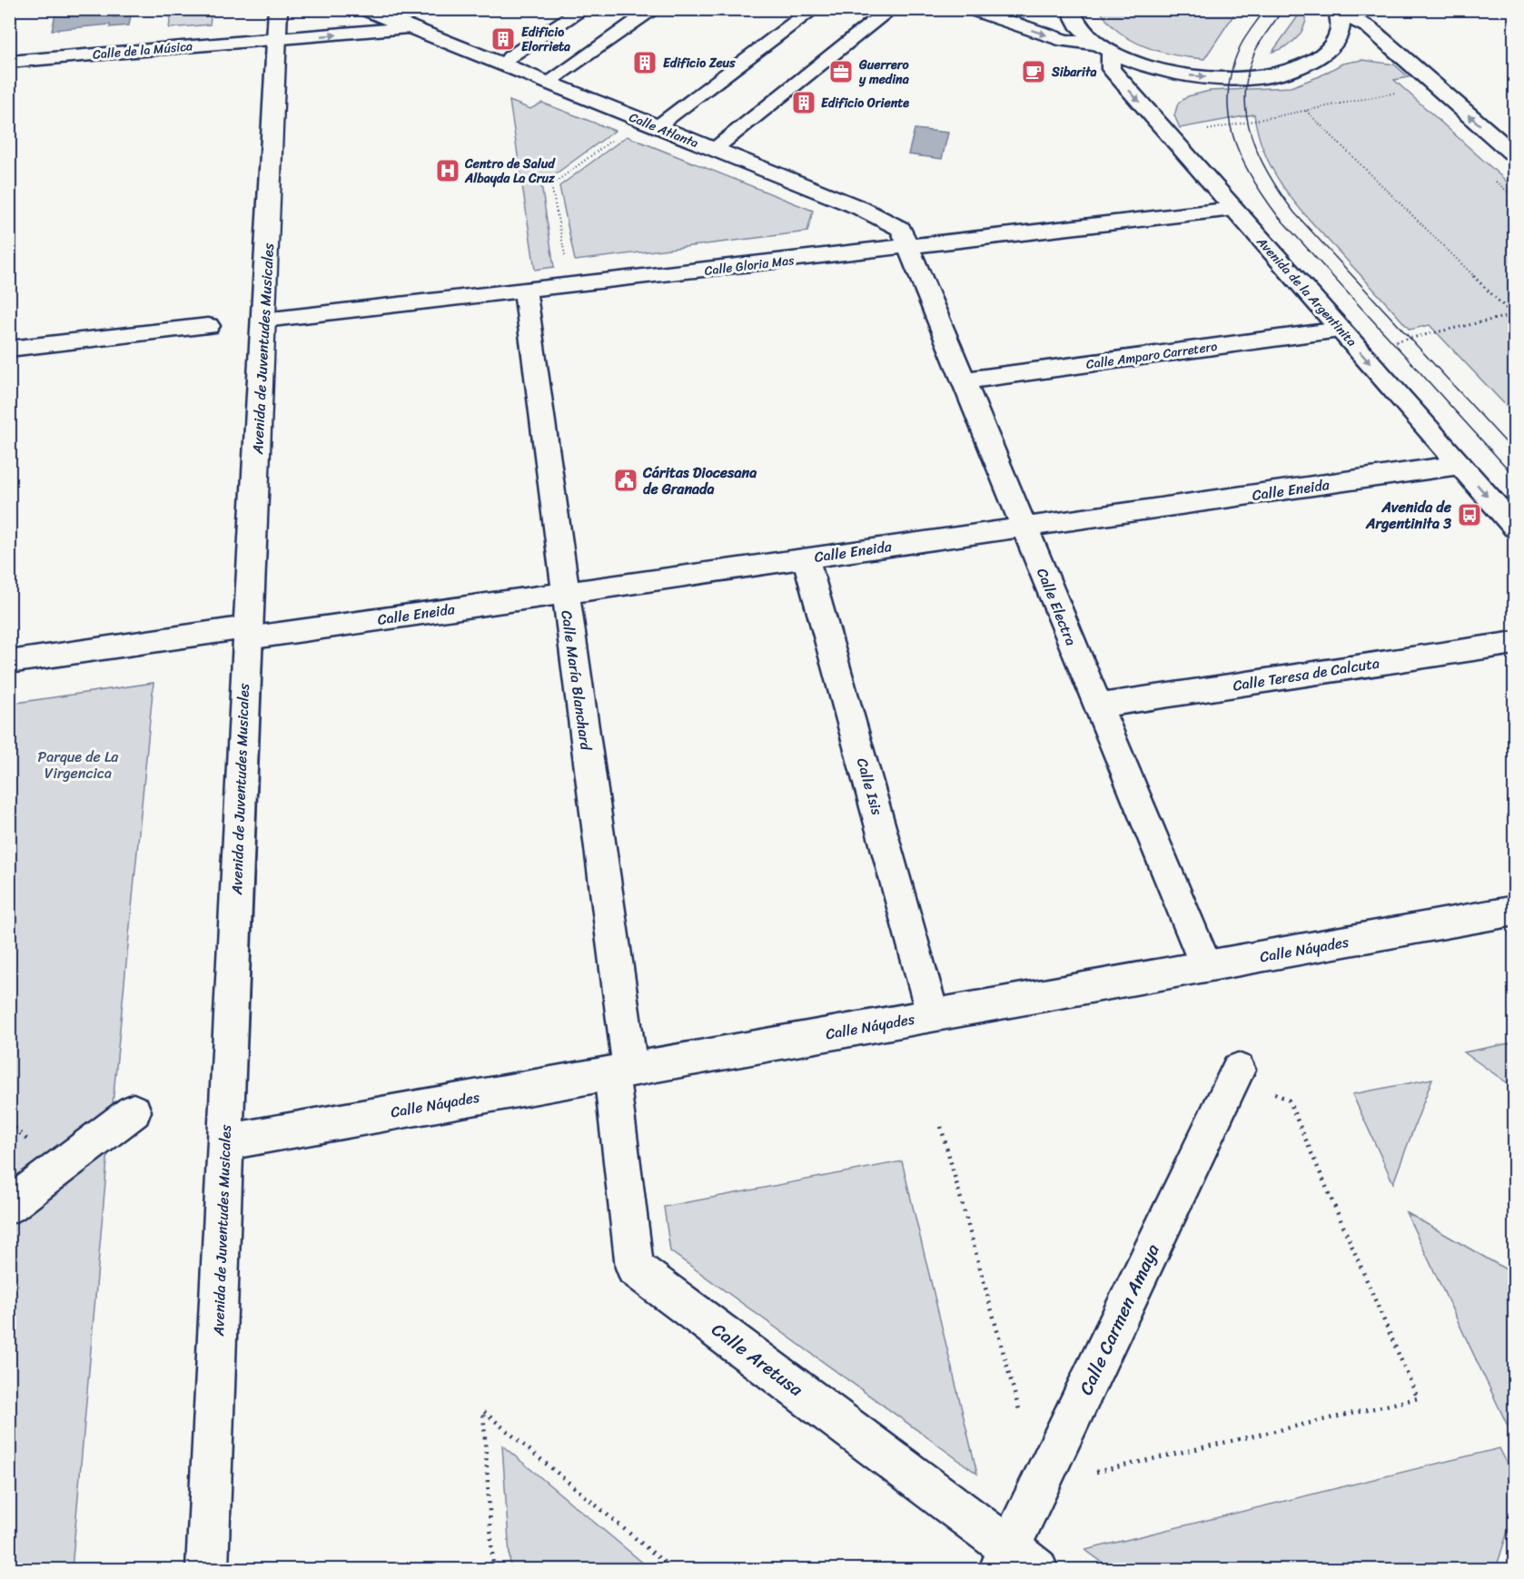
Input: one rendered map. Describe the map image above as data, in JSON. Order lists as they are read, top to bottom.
{
  "streets": {
    "street": [
      "Calle de la Música",
      "Calle Atlanta",
      "Calle Gloria Mas",
      "Avenida de la Argentinita",
      "Avenida de Juventudes Musicales",
      "Calle Amparo Carretero",
      "Calle Eneida",
      "Calle Electra",
      "Calle Teresa de Calcuta",
      "Calle María Blanchard",
      "Calle Isis",
      "Calle Náyades",
      "Calle Carmen Amaya",
      "Calle Aretusa"
    ]
  },
  "crossings": [
    ["Calle de la Música", "Calle Atlanta"],
    ["Calle de la Música", "Avenida de Juventudes Musicales"],
    ["Calle Atlanta", "Calle Gloria Mas"],
    ["Calle Atlanta", "Avenida de Juventudes Musicales"],
    ["Calle Atlanta", "Calle Electra"],
    ["Calle Gloria Mas", "Avenida de la Argentinita"],
    ["Calle Gloria Mas", "Avenida de Juventudes Musicales"],
    ["Calle Gloria Mas", "Calle Electra"],
    ["Calle Gloria Mas", "Calle María Blanchard"],
    ["Avenida de la Argentinita", "Calle Amparo Carretero"],
    ["Avenida de la Argentinita", "Calle Eneida"],
    ["Avenida de Juventudes Musicales", "Calle Eneida"],
    ["Avenida de Juventudes Musicales", "Calle Náyades"],
    ["Calle Amparo Carretero", "Calle Electra"],
    ["Calle Eneida", "Calle Electra"],
    ["Calle Eneida", "Calle María Blanchard"],
    ["Calle Eneida", "Calle Isis"],
    ["Calle Electra", "Calle Teresa de Calcuta"],
    ["Calle Electra", "Calle Náyades"],
    ["Calle María Blanchard", "Calle Náyades"],
    ["Calle María Blanchard", "Calle Aretusa"],
    ["Calle Isis", "Calle Náyades"],
    ["Calle Náyades", "Calle Aretusa"],
    ["Calle Carmen Amaya", "Calle Aretusa"]
  ],
  "one_way": ["Avenida de la Argentinita"],
  "parks": ["Parque de La Virgencica"],
  "places": {
    "building": ["Edificio Elorrieta", "Edificio Zeus", "Edificio Oriente"],
    "office": ["Guerrero y medina"],
    "cafe": ["Sibarita"],
    "hospital": ["Centro de Salud Albayda La Cruz"],
    "public building": ["Cáritas Diocesana de Granada"],
    "bus stop": ["Avenida de Argentinita 3"]
  }
}
